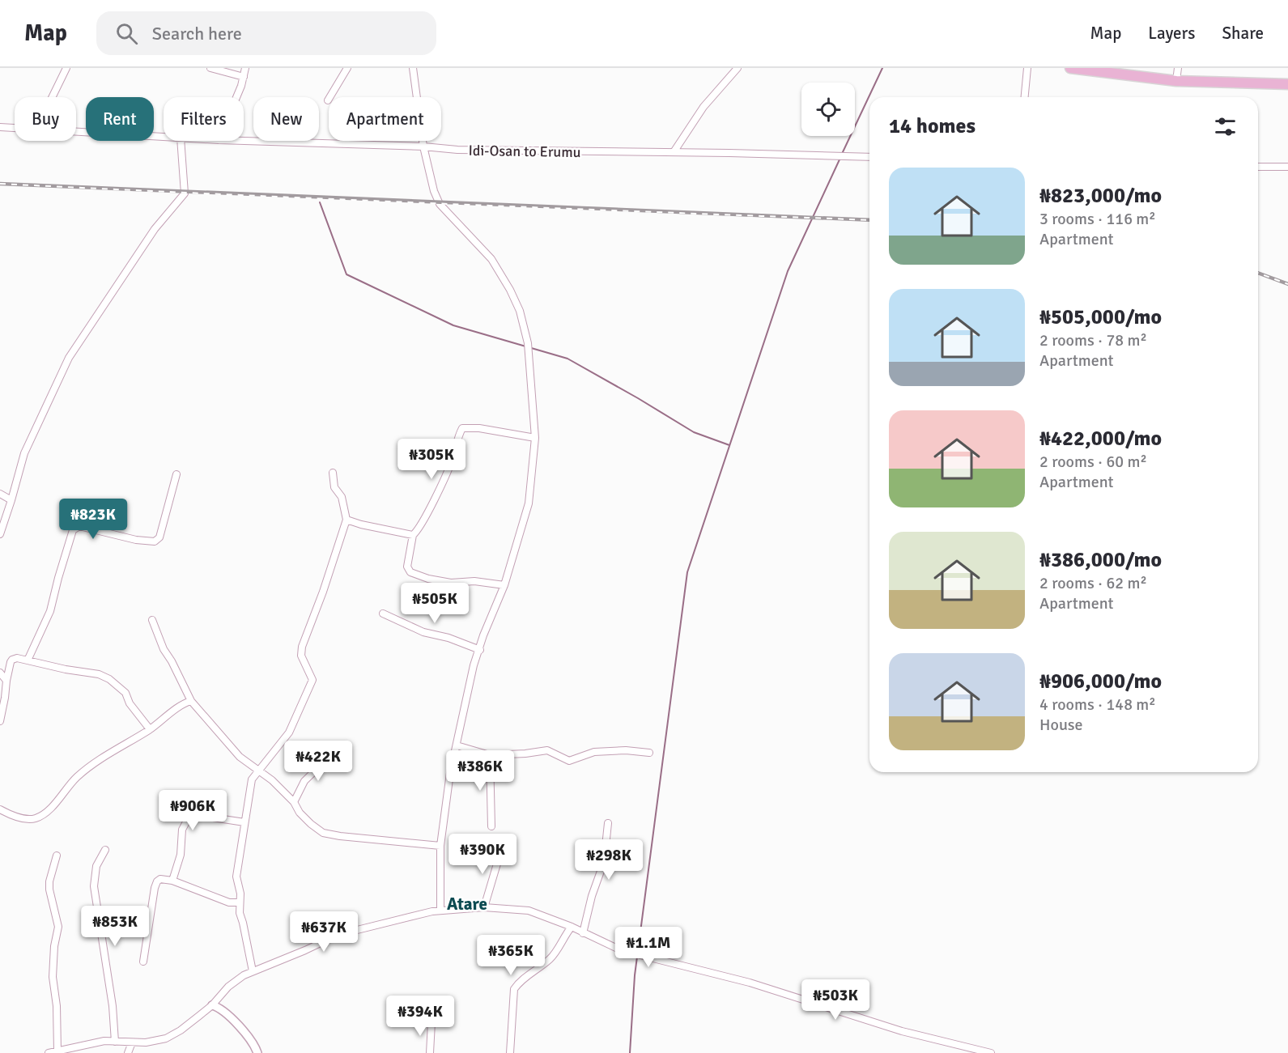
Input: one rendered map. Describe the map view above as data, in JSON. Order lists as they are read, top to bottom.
{
  "streets": {
    "street": ["Idi-Osan to Erumu"]
  },
  "districts": ["Atare"],
  "page": {
    "header": "Map",
    "search": "Search here",
    "nav": ["Map", "Layers", "Share"],
    "chip": [
      "Buy",
      "Rent",
      "Filters",
      "New",
      "Apartment"
    ],
    "heading": "14 homes",
    "list": [
      {
        "name": "₦823,000/mo",
        "note": "3 rooms · 116 m² · Apartment"
      },
      {
        "name": "₦505,000/mo",
        "note": "2 rooms · 78 m² · Apartment"
      },
      {
        "name": "₦422,000/mo",
        "note": "2 rooms · 60 m² · Apartment"
      },
      {
        "name": "₦386,000/mo",
        "note": "2 rooms · 62 m² · Apartment"
      },
      {
        "name": "₦906,000/mo",
        "note": "4 rooms · 148 m² · House"
      }
    ],
    "price": [
      "₦305K",
      "₦823K",
      "₦505K",
      "₦422K",
      "₦386K",
      "₦906K",
      "₦390K",
      "₦298K",
      "₦853K",
      "₦637K",
      "₦1.1M",
      "₦365K",
      "₦503K",
      "₦394K"
    ]
  }
}
